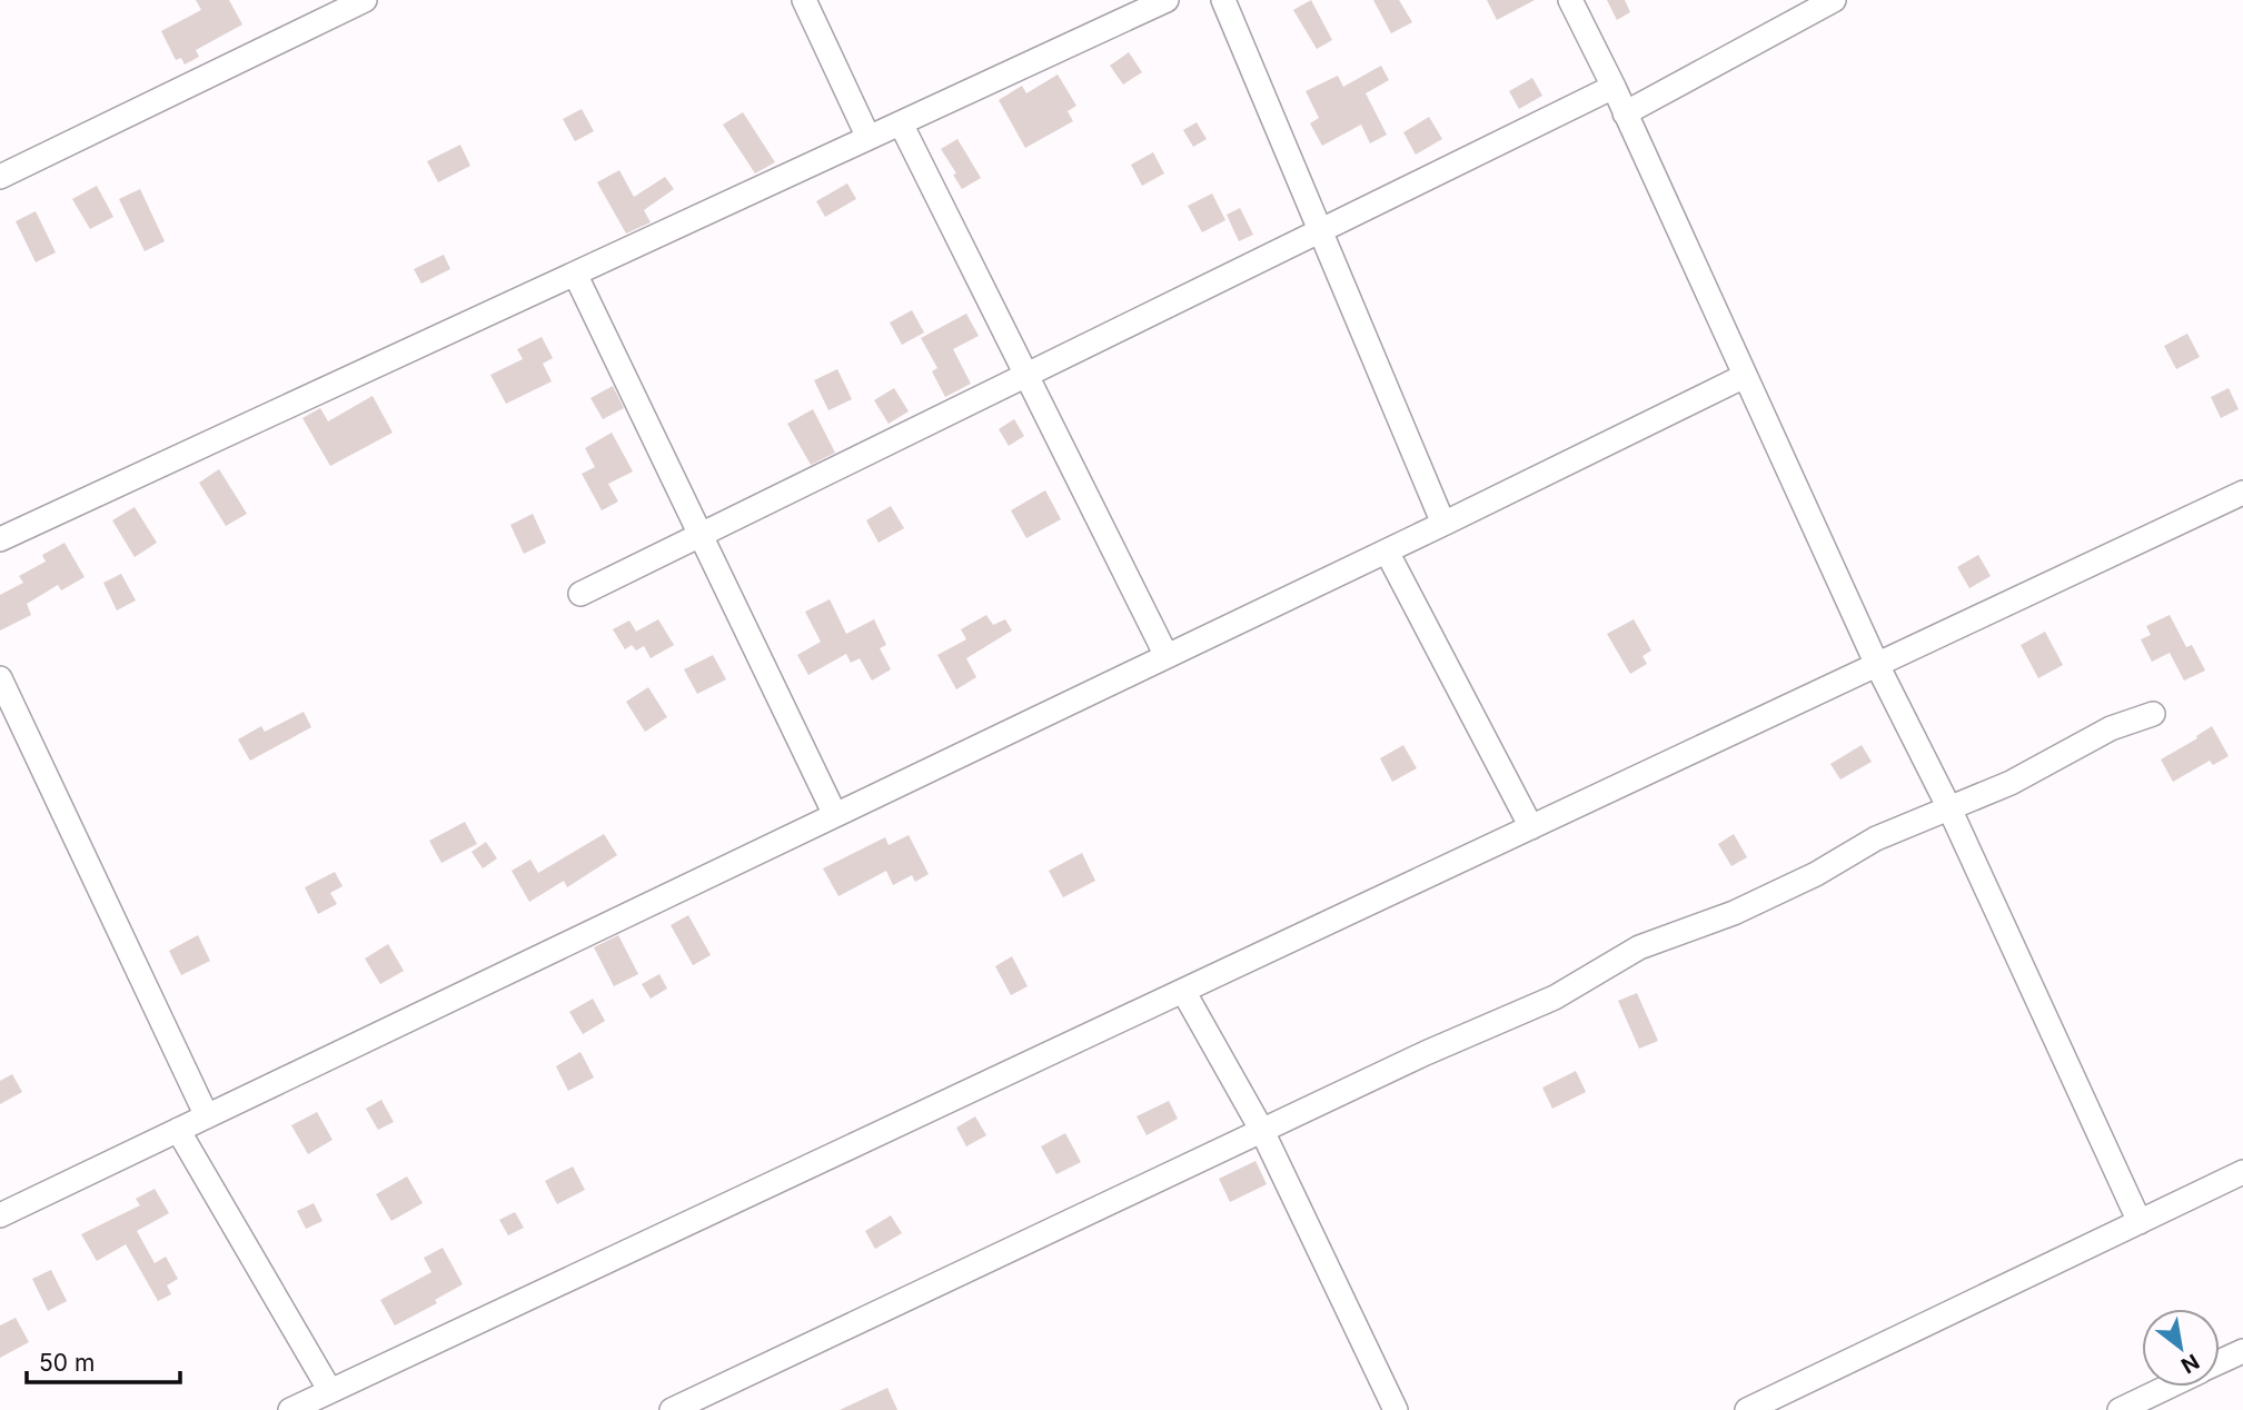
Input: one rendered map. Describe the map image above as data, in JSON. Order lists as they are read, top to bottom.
{
  "scale_bar": "50 m",
  "north": "bottom right"
}
